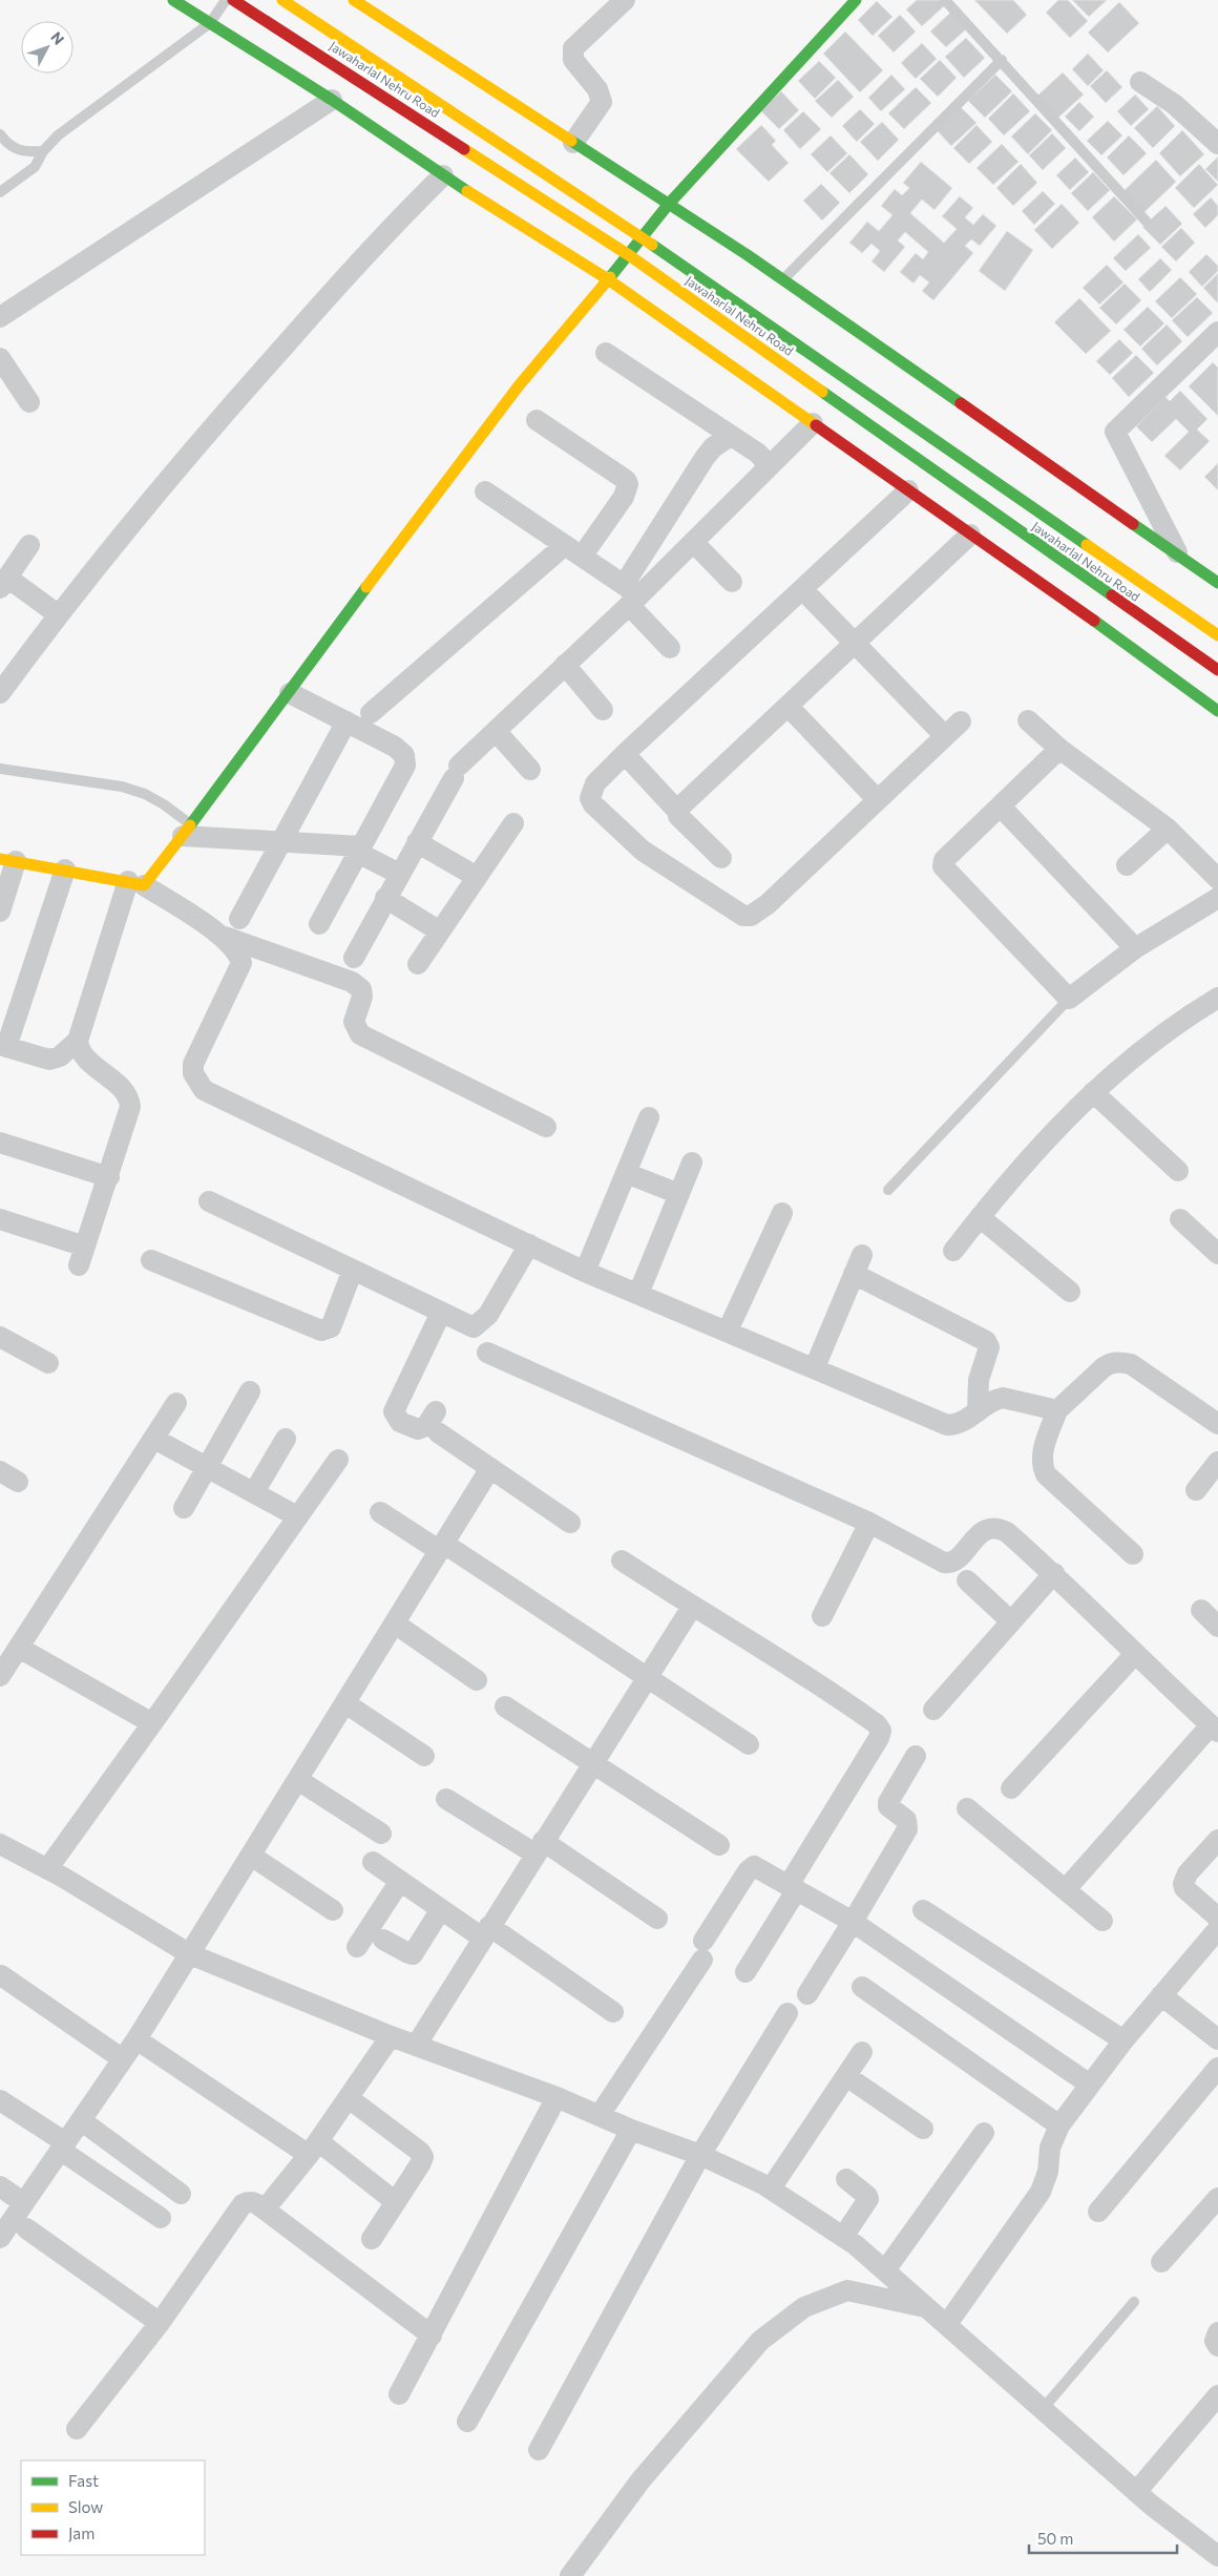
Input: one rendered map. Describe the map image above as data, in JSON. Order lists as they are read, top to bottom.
{
  "streets": {
    "street": ["Jawaharlal Nehru Road"]
  },
  "legend": ["Fast", "Slow", "Jam"],
  "scale_bar": "50 m",
  "north": "top right"
}
